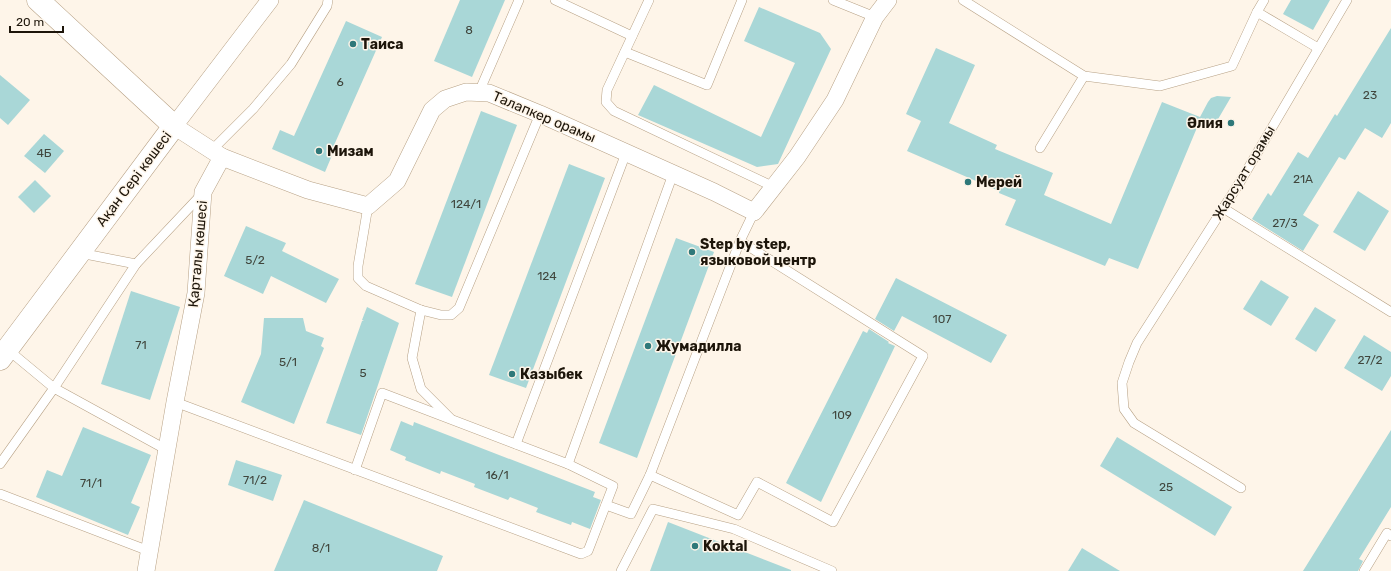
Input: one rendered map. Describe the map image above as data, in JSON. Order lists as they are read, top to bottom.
{
  "streets": {
    "street": ["Талапкер орамы", "Ақан Сері көшесі", "Қарталы көшесі"],
    "lane": ["Жарсуат орамы"]
  },
  "places": [
    "Таиса",
    "Әлия",
    "Мизам",
    "Мерей",
    "Step by step, языковой центр",
    "Жумадилла",
    "Казыбек",
    "Koktal"
  ],
  "house_numbers": [
    "8",
    "6",
    "23",
    "4Б",
    "21А",
    "124/1",
    "27/3",
    "5/2",
    "124",
    "107",
    "71",
    "27/2",
    "5/1",
    "5",
    "109",
    "16/1",
    "71/2",
    "71/1",
    "25",
    "8/1"
  ],
  "scale_bar": "20 m"
}
